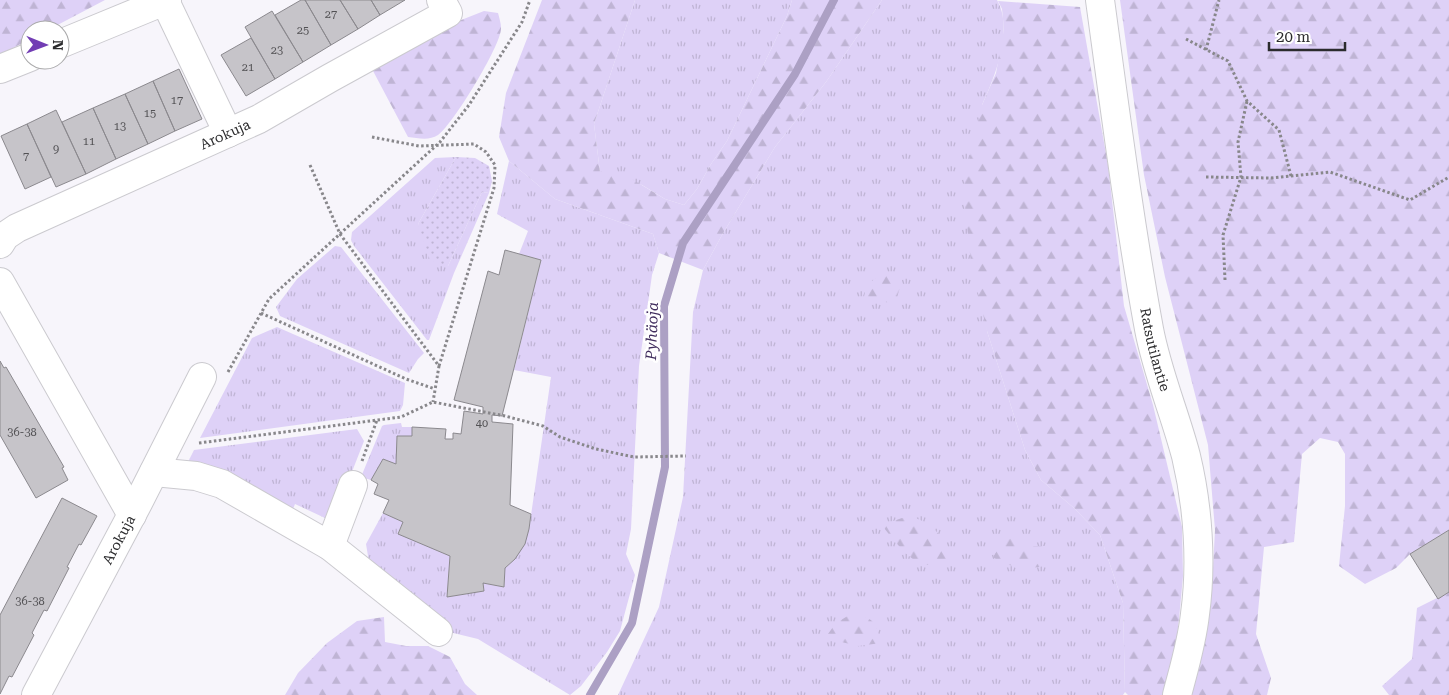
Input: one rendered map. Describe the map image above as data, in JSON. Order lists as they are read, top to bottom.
{
  "streets": {
    "street": ["Arokuja", "Ratsutilantie"]
  },
  "water": ["Pyhäoja"],
  "house_numbers": [
    "27",
    "25",
    "23",
    "21",
    "17",
    "15",
    "13",
    "11",
    "9",
    "7",
    "40",
    "36-38",
    "36-38"
  ],
  "scale_bar": "20 m",
  "north": "right"
}
